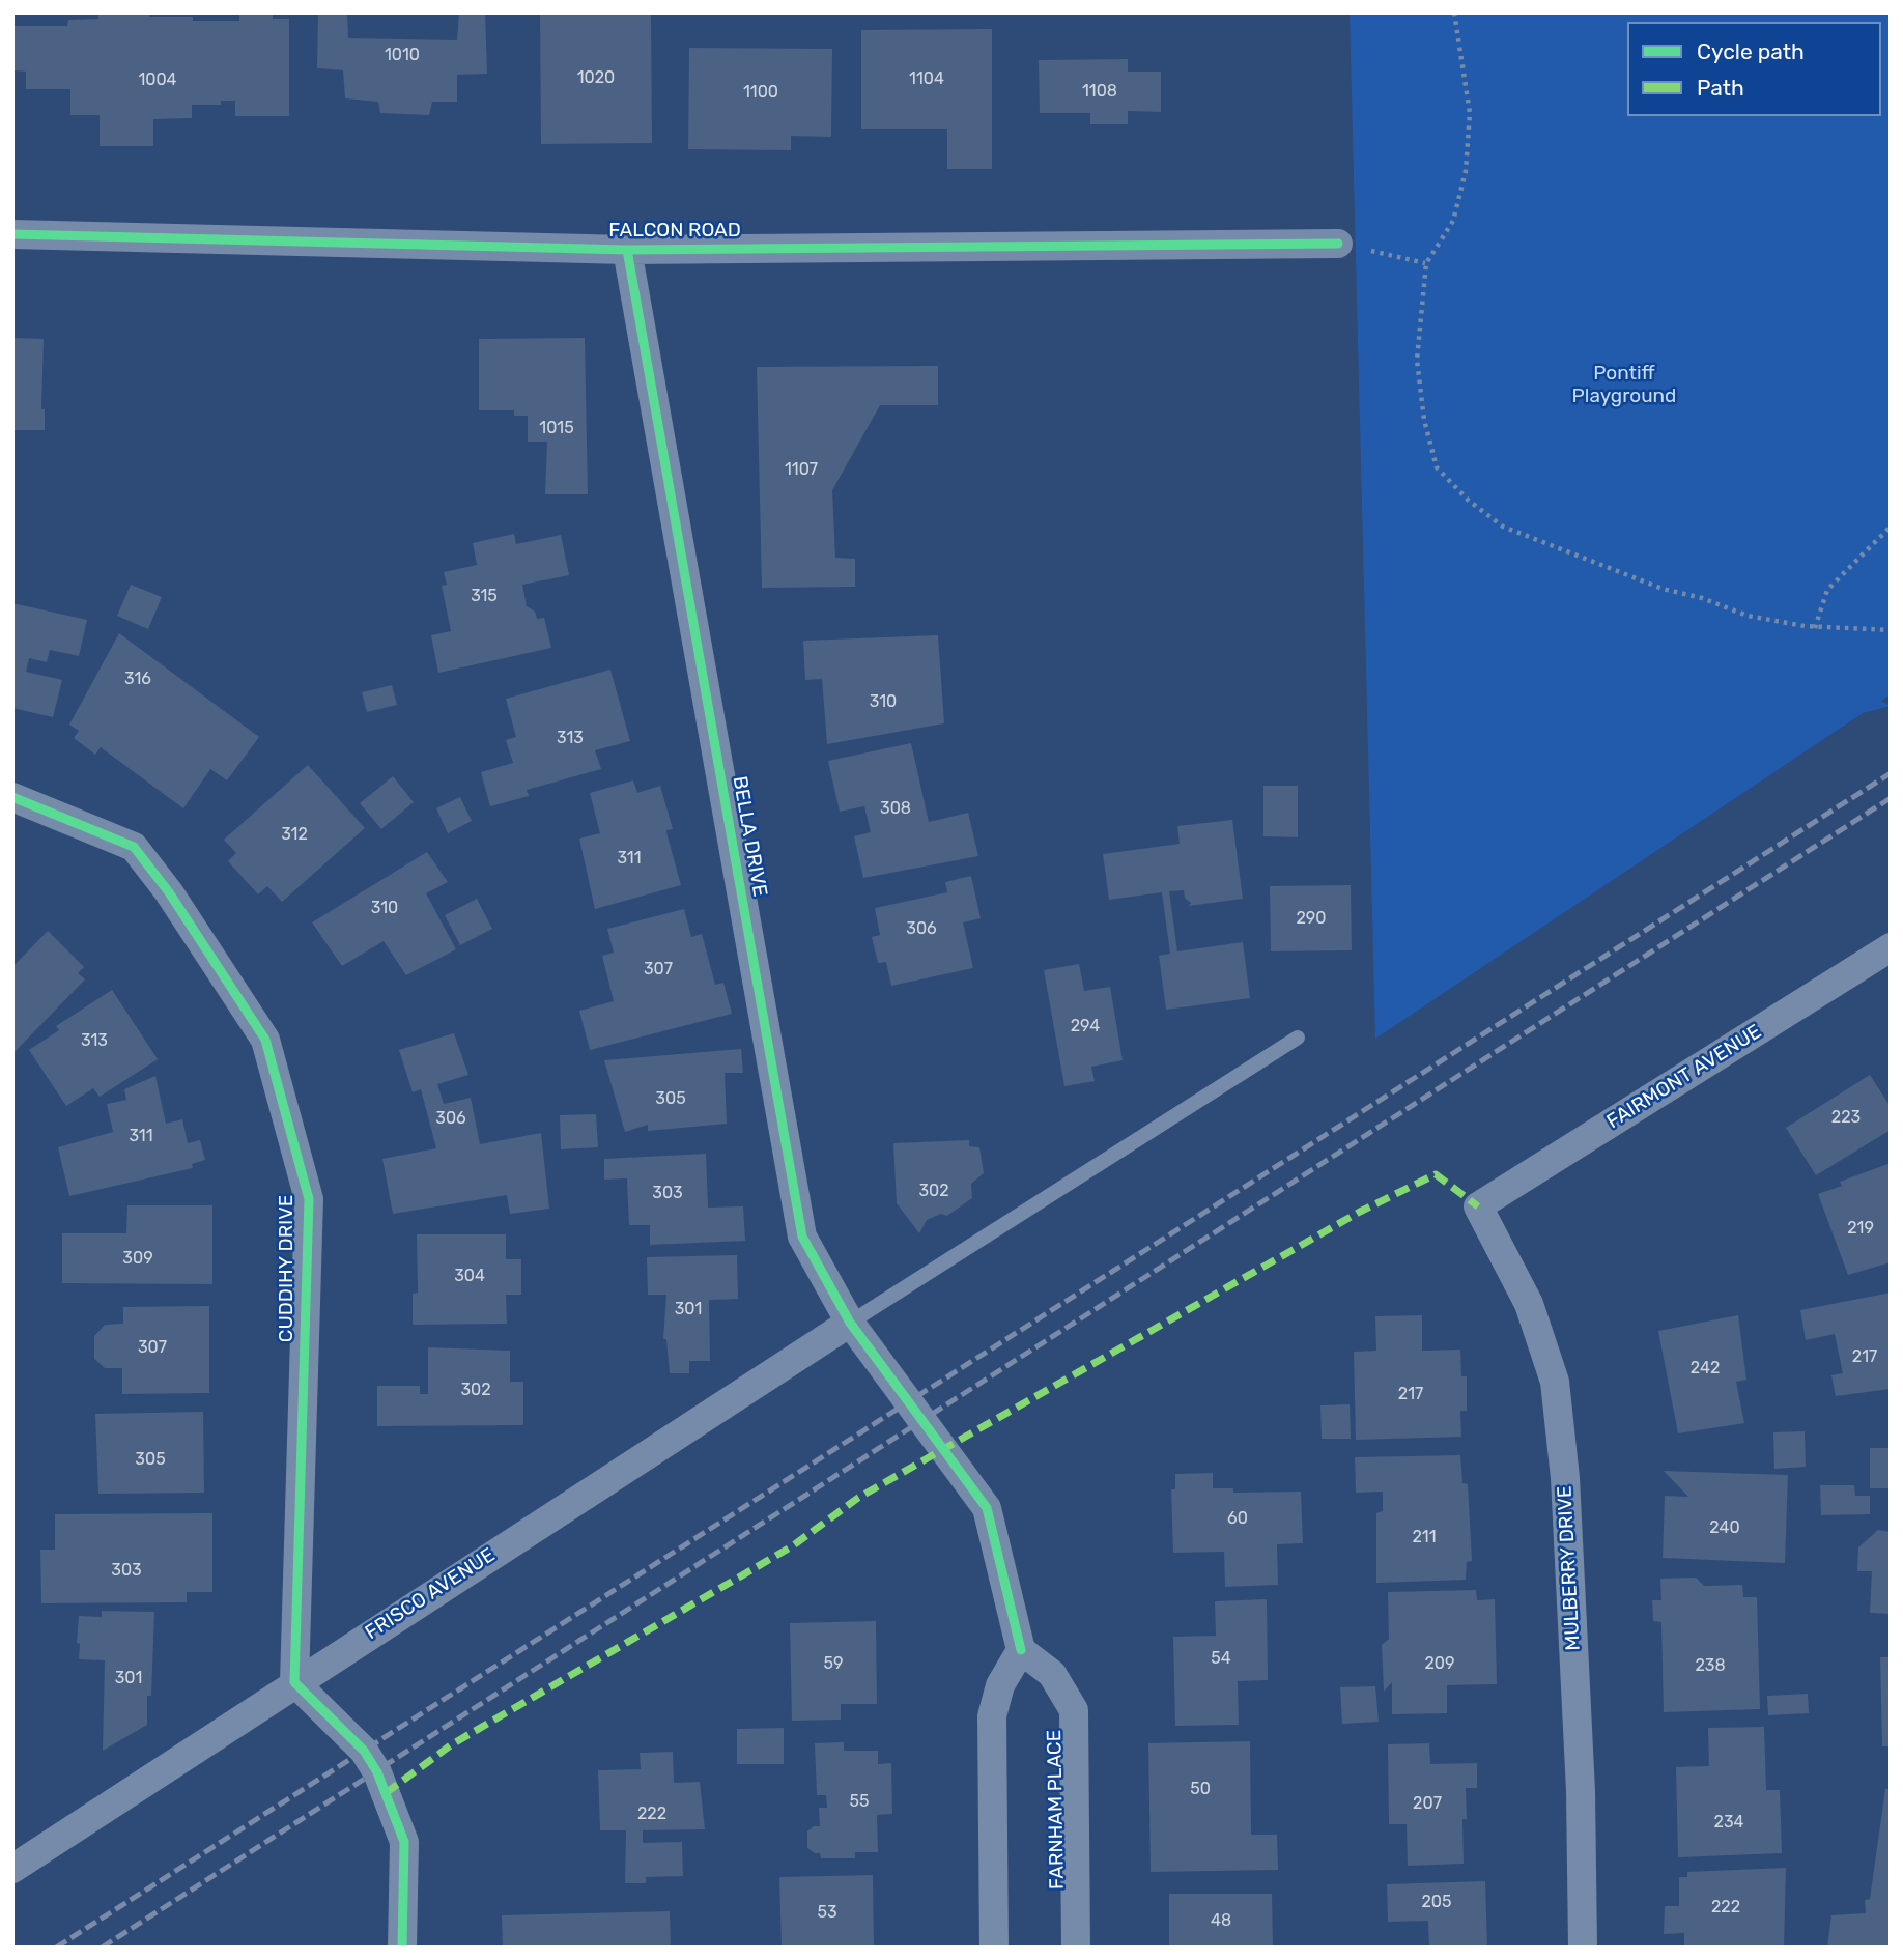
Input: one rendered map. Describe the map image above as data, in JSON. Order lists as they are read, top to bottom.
{
  "streets": {
    "street": [
      "FALCON ROAD",
      "BELLA DRIVE",
      "FAIRMONT AVENUE",
      "CUDDIHY DRIVE",
      "MULBERRY DRIVE",
      "FRISCO AVENUE",
      "FARNHAM PLACE"
    ]
  },
  "crossings": [
    ["FALCON ROAD", "BELLA DRIVE"],
    ["BELLA DRIVE", "FRISCO AVENUE"],
    ["BELLA DRIVE", "FARNHAM PLACE"],
    ["FAIRMONT AVENUE", "MULBERRY DRIVE"],
    ["CUDDIHY DRIVE", "FRISCO AVENUE"]
  ],
  "parks": ["Pontiff Playground"],
  "house_numbers": [
    "1010",
    "1020",
    "1104",
    "1004",
    "1108",
    "1100",
    "1015",
    "1107",
    "315",
    "316",
    "310",
    "313",
    "308",
    "312",
    "311",
    "310",
    "290",
    "306",
    "307",
    "294",
    "313",
    "305",
    "223",
    "306",
    "311",
    "302",
    "303",
    "219",
    "309",
    "304",
    "301",
    "307",
    "217",
    "242",
    "302",
    "217",
    "305",
    "60",
    "240",
    "211",
    "303",
    "54",
    "59",
    "209",
    "238",
    "301",
    "50",
    "55",
    "207",
    "222",
    "234",
    "205",
    "222",
    "53",
    "48"
  ],
  "legend": ["Cycle path", "Path"]
}
